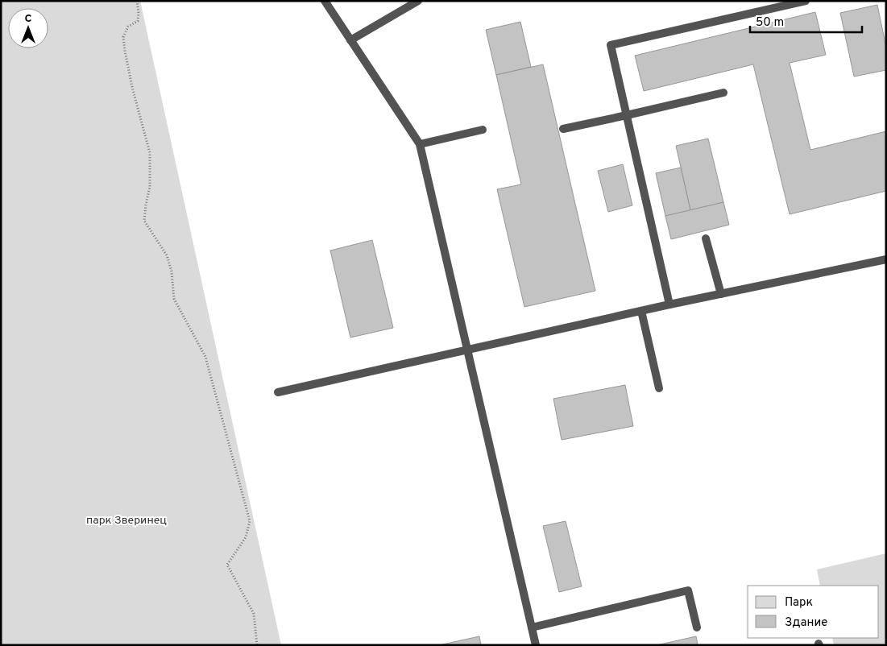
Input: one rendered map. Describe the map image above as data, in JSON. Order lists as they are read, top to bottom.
{
  "parks": ["парк Зверинец"],
  "legend": ["Парк", "Здание"],
  "scale_bar": "50 m",
  "north": "top"
}
